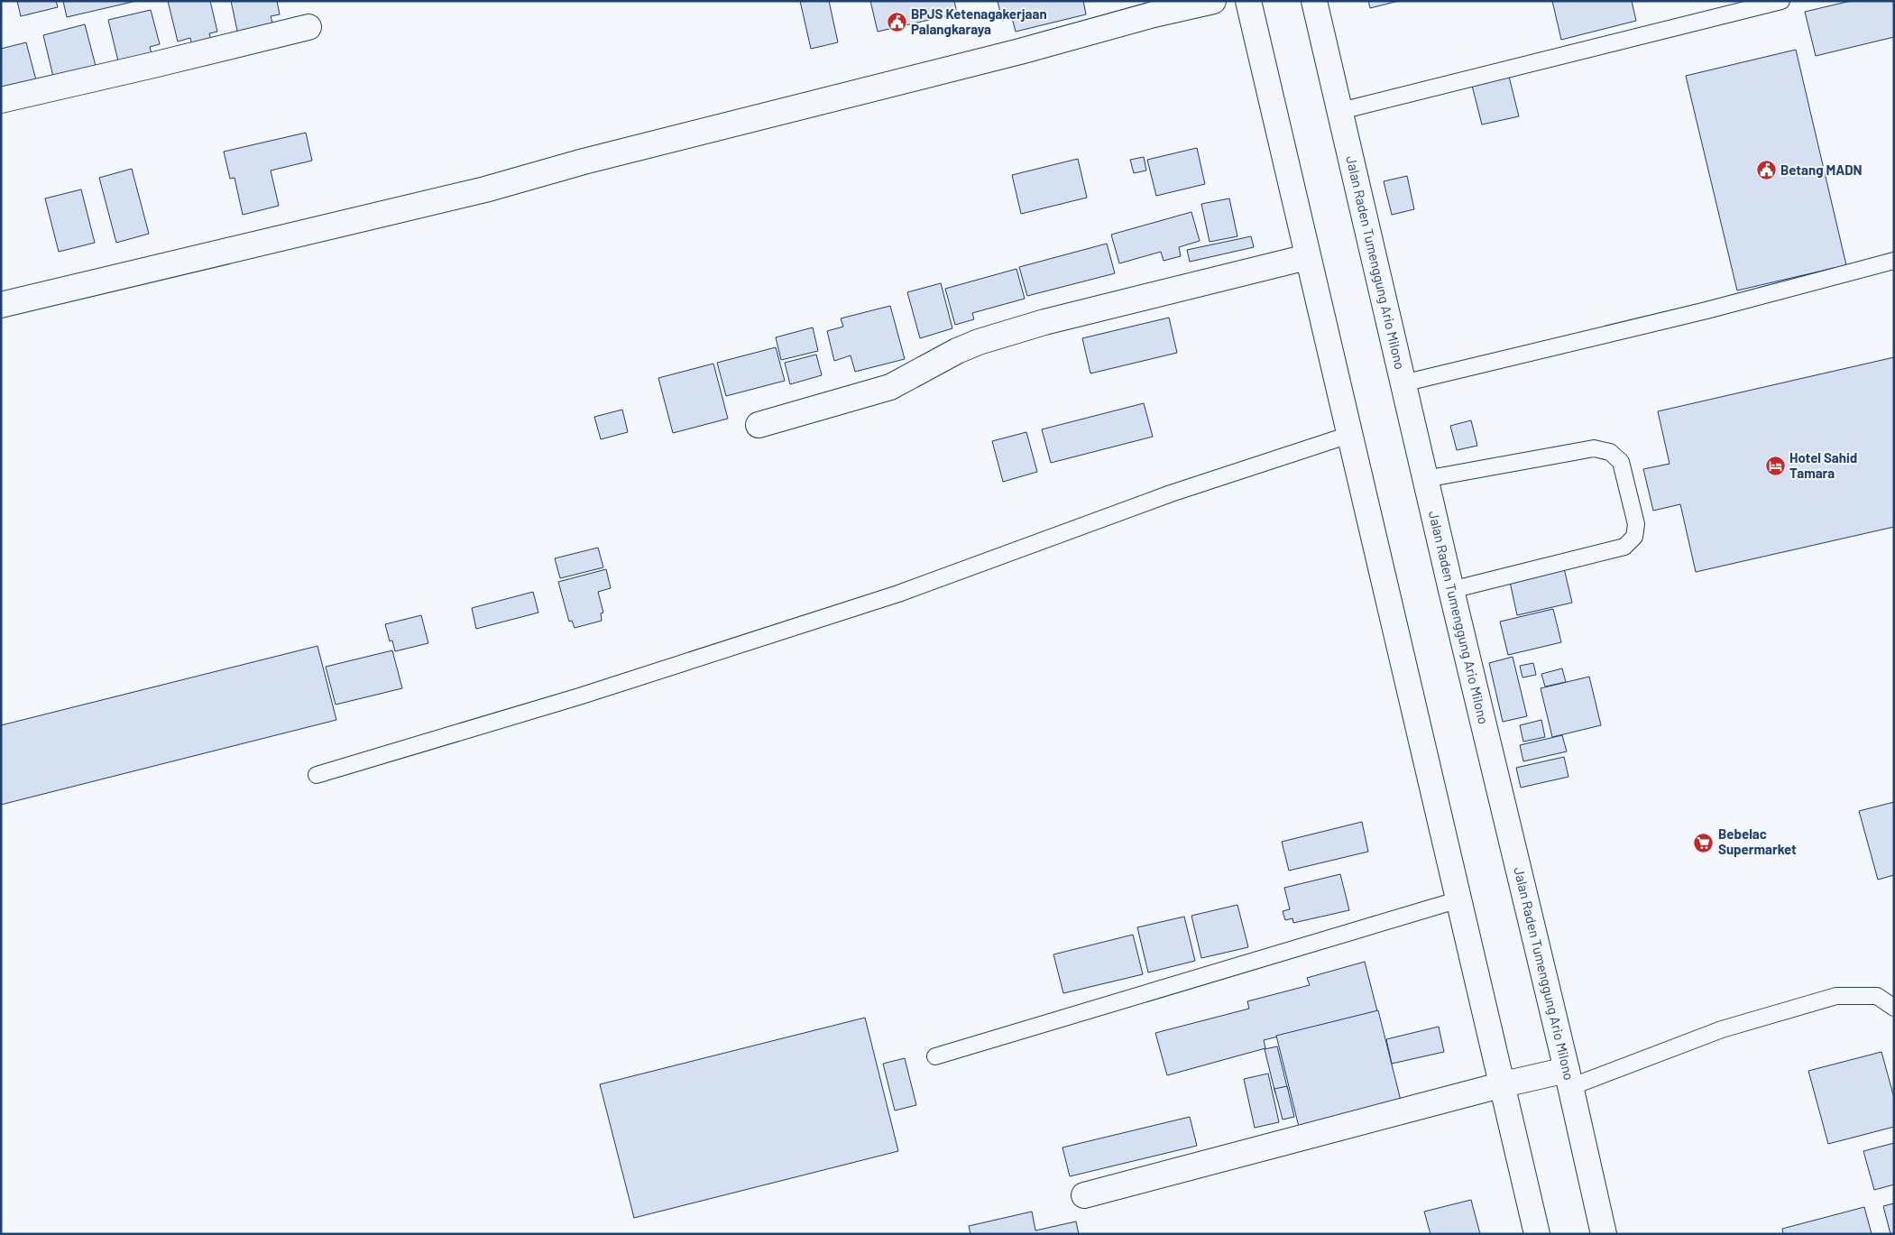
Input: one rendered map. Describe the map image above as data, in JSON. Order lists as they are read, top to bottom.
{
  "streets": {
    "main road": ["Jalan Raden Tumenggung Ario Milono"]
  },
  "places": {
    "public building": ["BPJS Ketenagakerjaan Palangkaraya", "Betang MADN"],
    "hotel": ["Hotel Sahid Tamara"],
    "supermarket": ["Bebelac Supermarket"]
  }
}
